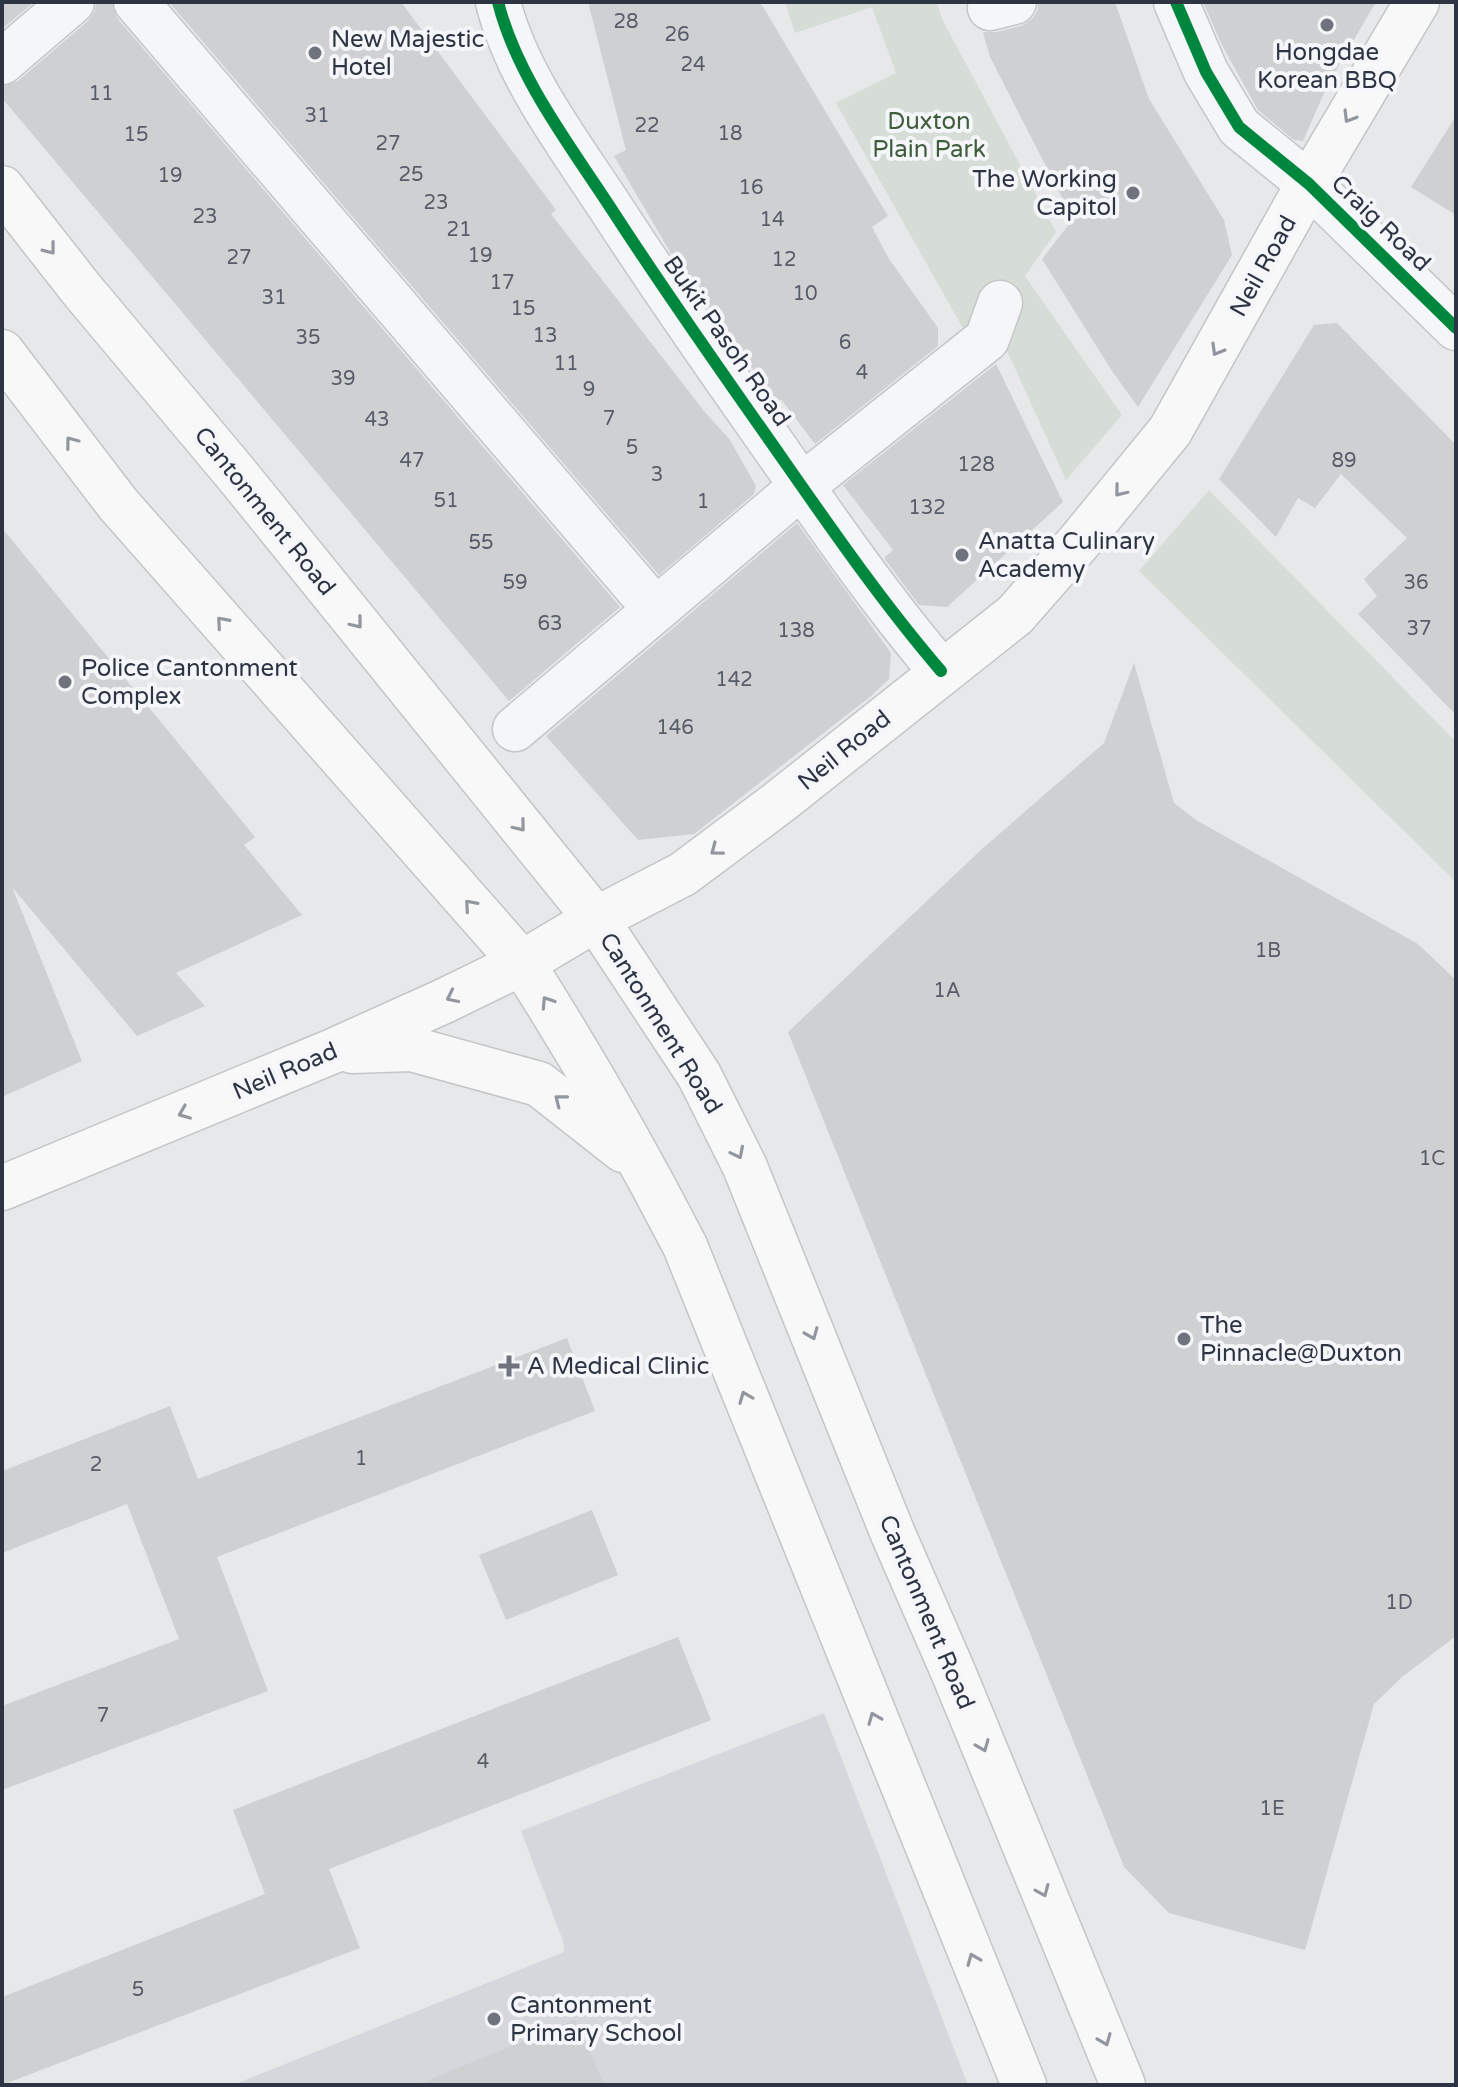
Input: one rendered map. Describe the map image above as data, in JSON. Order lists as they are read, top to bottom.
{
  "streets": {
    "main road": ["Neil Road", "Cantonment Road"],
    "street": ["Craig Road", "Bukit Pasoh Road"]
  },
  "crossings": [
    ["Craig Road", "Neil Road"],
    ["Neil Road", "Bukit Pasoh Road"],
    ["Neil Road", "Cantonment Road"]
  ],
  "one_way": ["Neil Road"],
  "parks": ["Duxton Plain Park"],
  "places": {
    "other": [
      "Hongdae Korean BBQ",
      "New Majestic Hotel",
      "The Working Capitol",
      "Anatta Culinary Academy",
      "Police Cantonment Complex",
      "The Pinnacle@Duxton",
      "Cantonment Primary School"
    ],
    "health": ["A Medical Clinic"]
  },
  "house_numbers": [
    "28",
    "26",
    "24",
    "11",
    "31",
    "22",
    "18",
    "15",
    "27",
    "25",
    "19",
    "16",
    "23",
    "23",
    "14",
    "21",
    "19",
    "27",
    "12",
    "17",
    "10",
    "31",
    "15",
    "13",
    "35",
    "6",
    "11",
    "4",
    "39",
    "9",
    "7",
    "43",
    "5",
    "47",
    "89",
    "128",
    "3",
    "51",
    "1",
    "132",
    "55",
    "59",
    "36",
    "63",
    "37",
    "138",
    "142",
    "146",
    "1B",
    "1A",
    "1C",
    "1",
    "2",
    "1D",
    "7",
    "4",
    "1E",
    "5"
  ]
}
